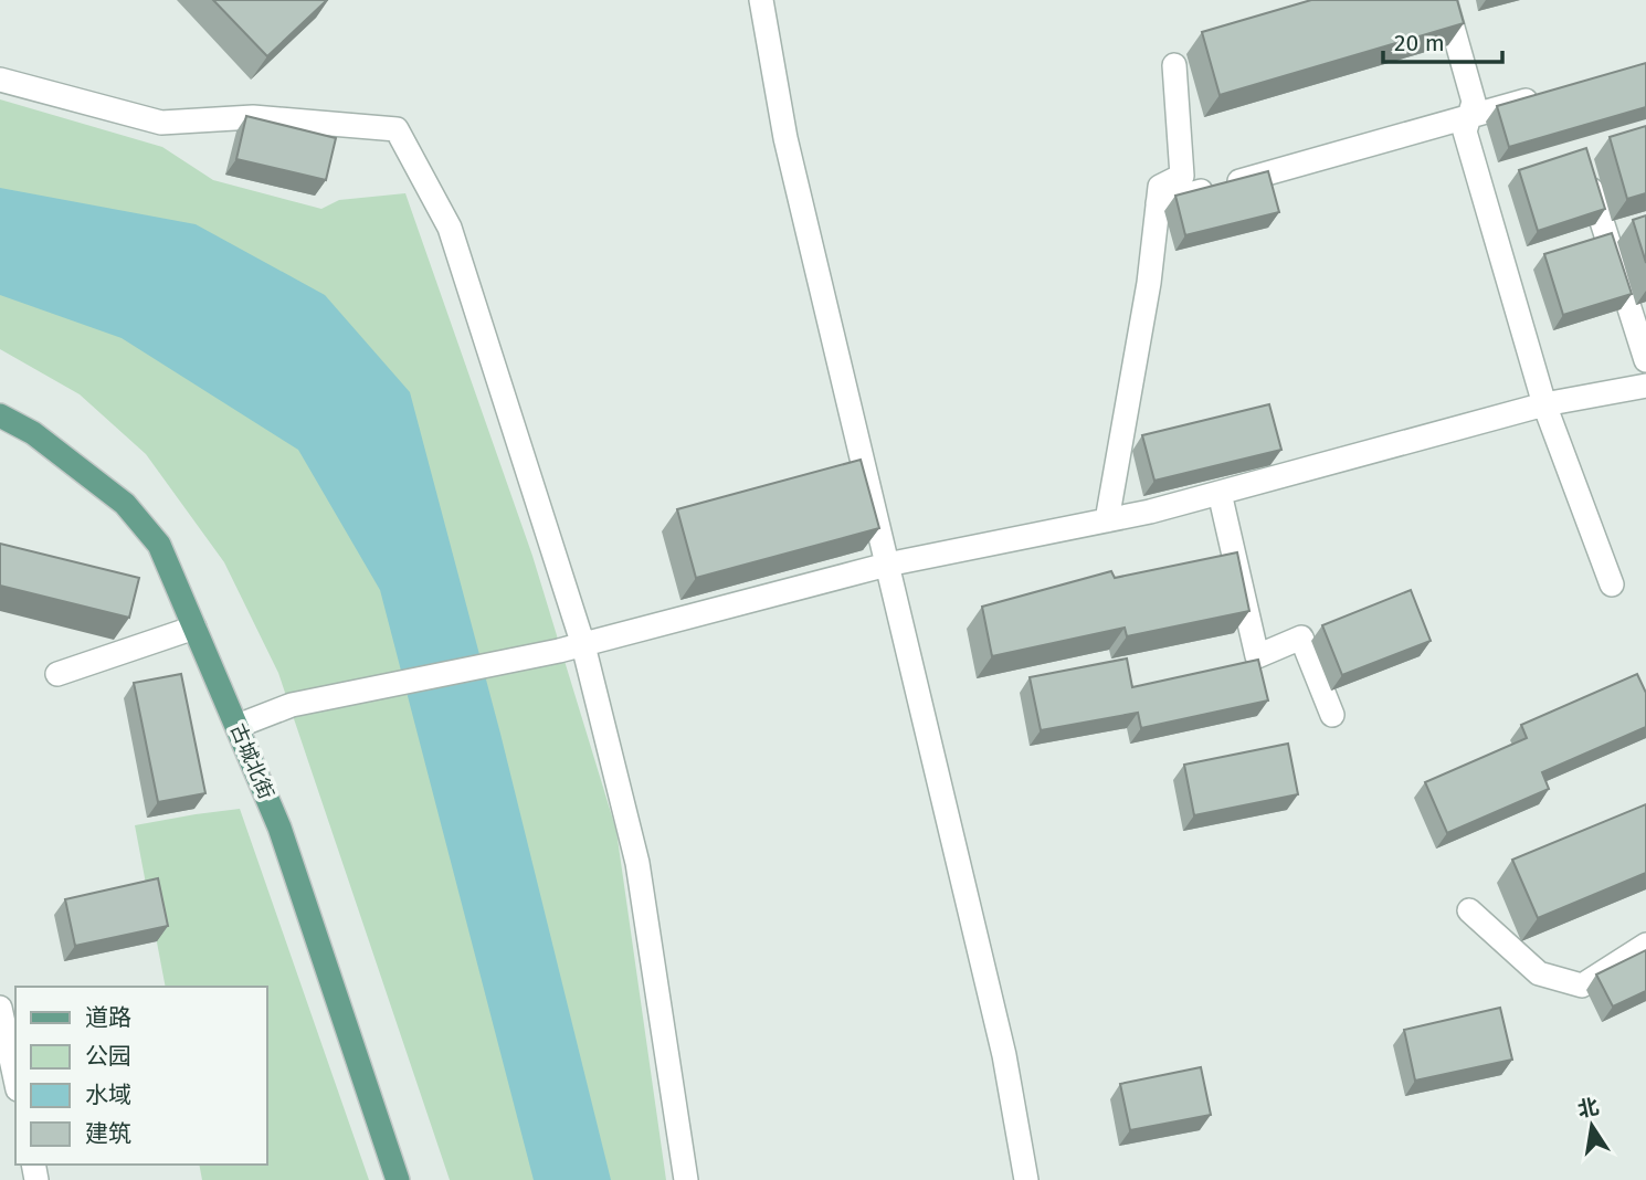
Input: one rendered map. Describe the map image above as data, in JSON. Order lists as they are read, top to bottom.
{
  "streets": {
    "main road": ["古城北街"]
  },
  "legend": [
    "道路",
    "公园",
    "水域",
    "建筑"
  ],
  "scale_bar": "20 m",
  "north": "top"
}
